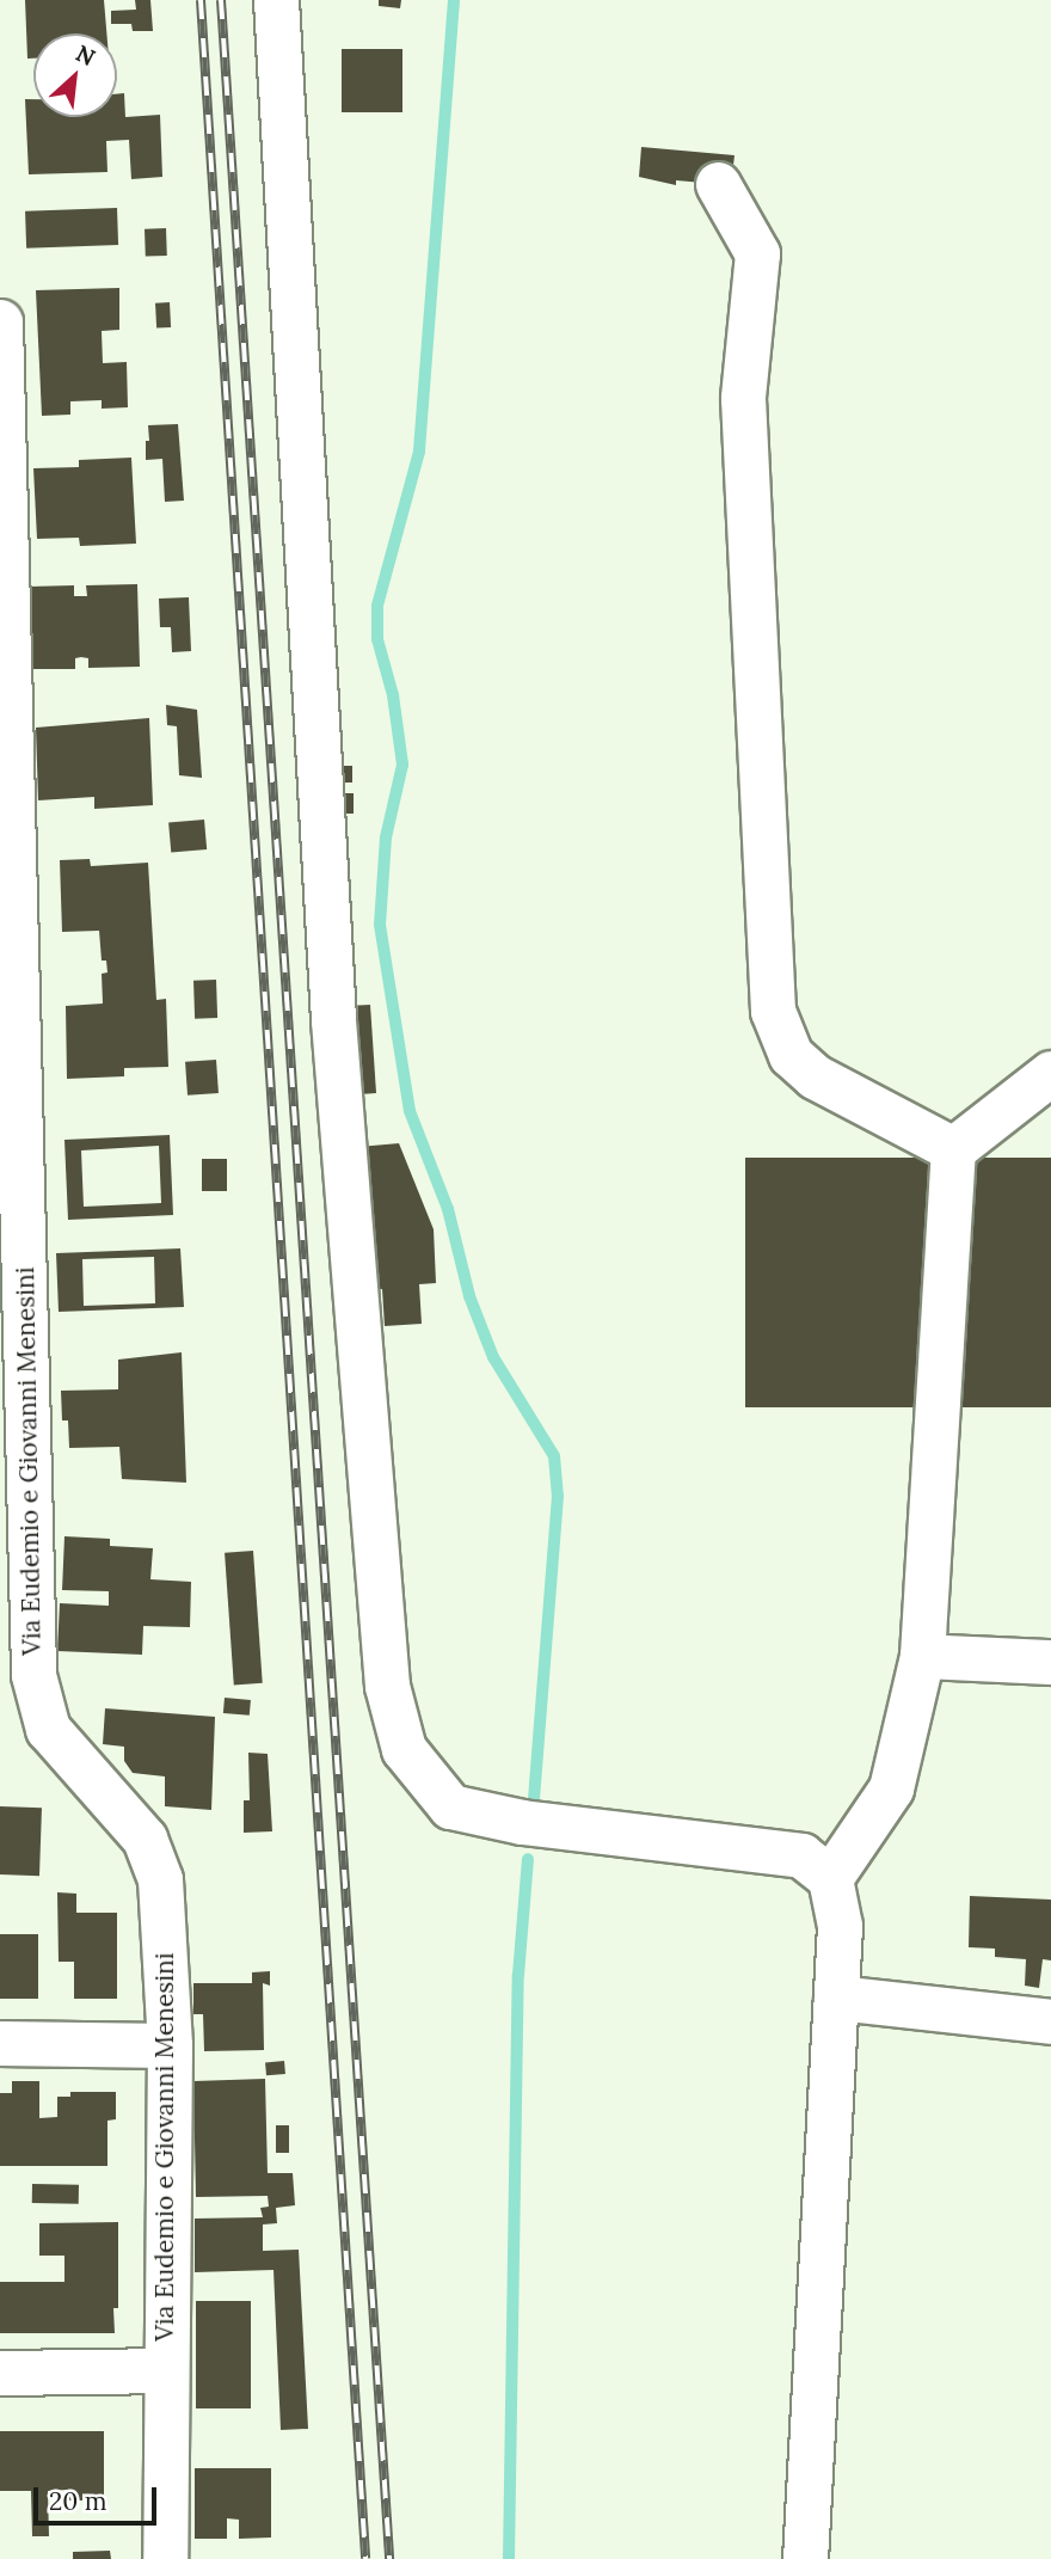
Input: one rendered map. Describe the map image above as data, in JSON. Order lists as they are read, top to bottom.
{
  "streets": {
    "street": ["Via Eudemio e Giovanni Menesini"]
  },
  "scale_bar": "20 m",
  "north": "top right"
}
